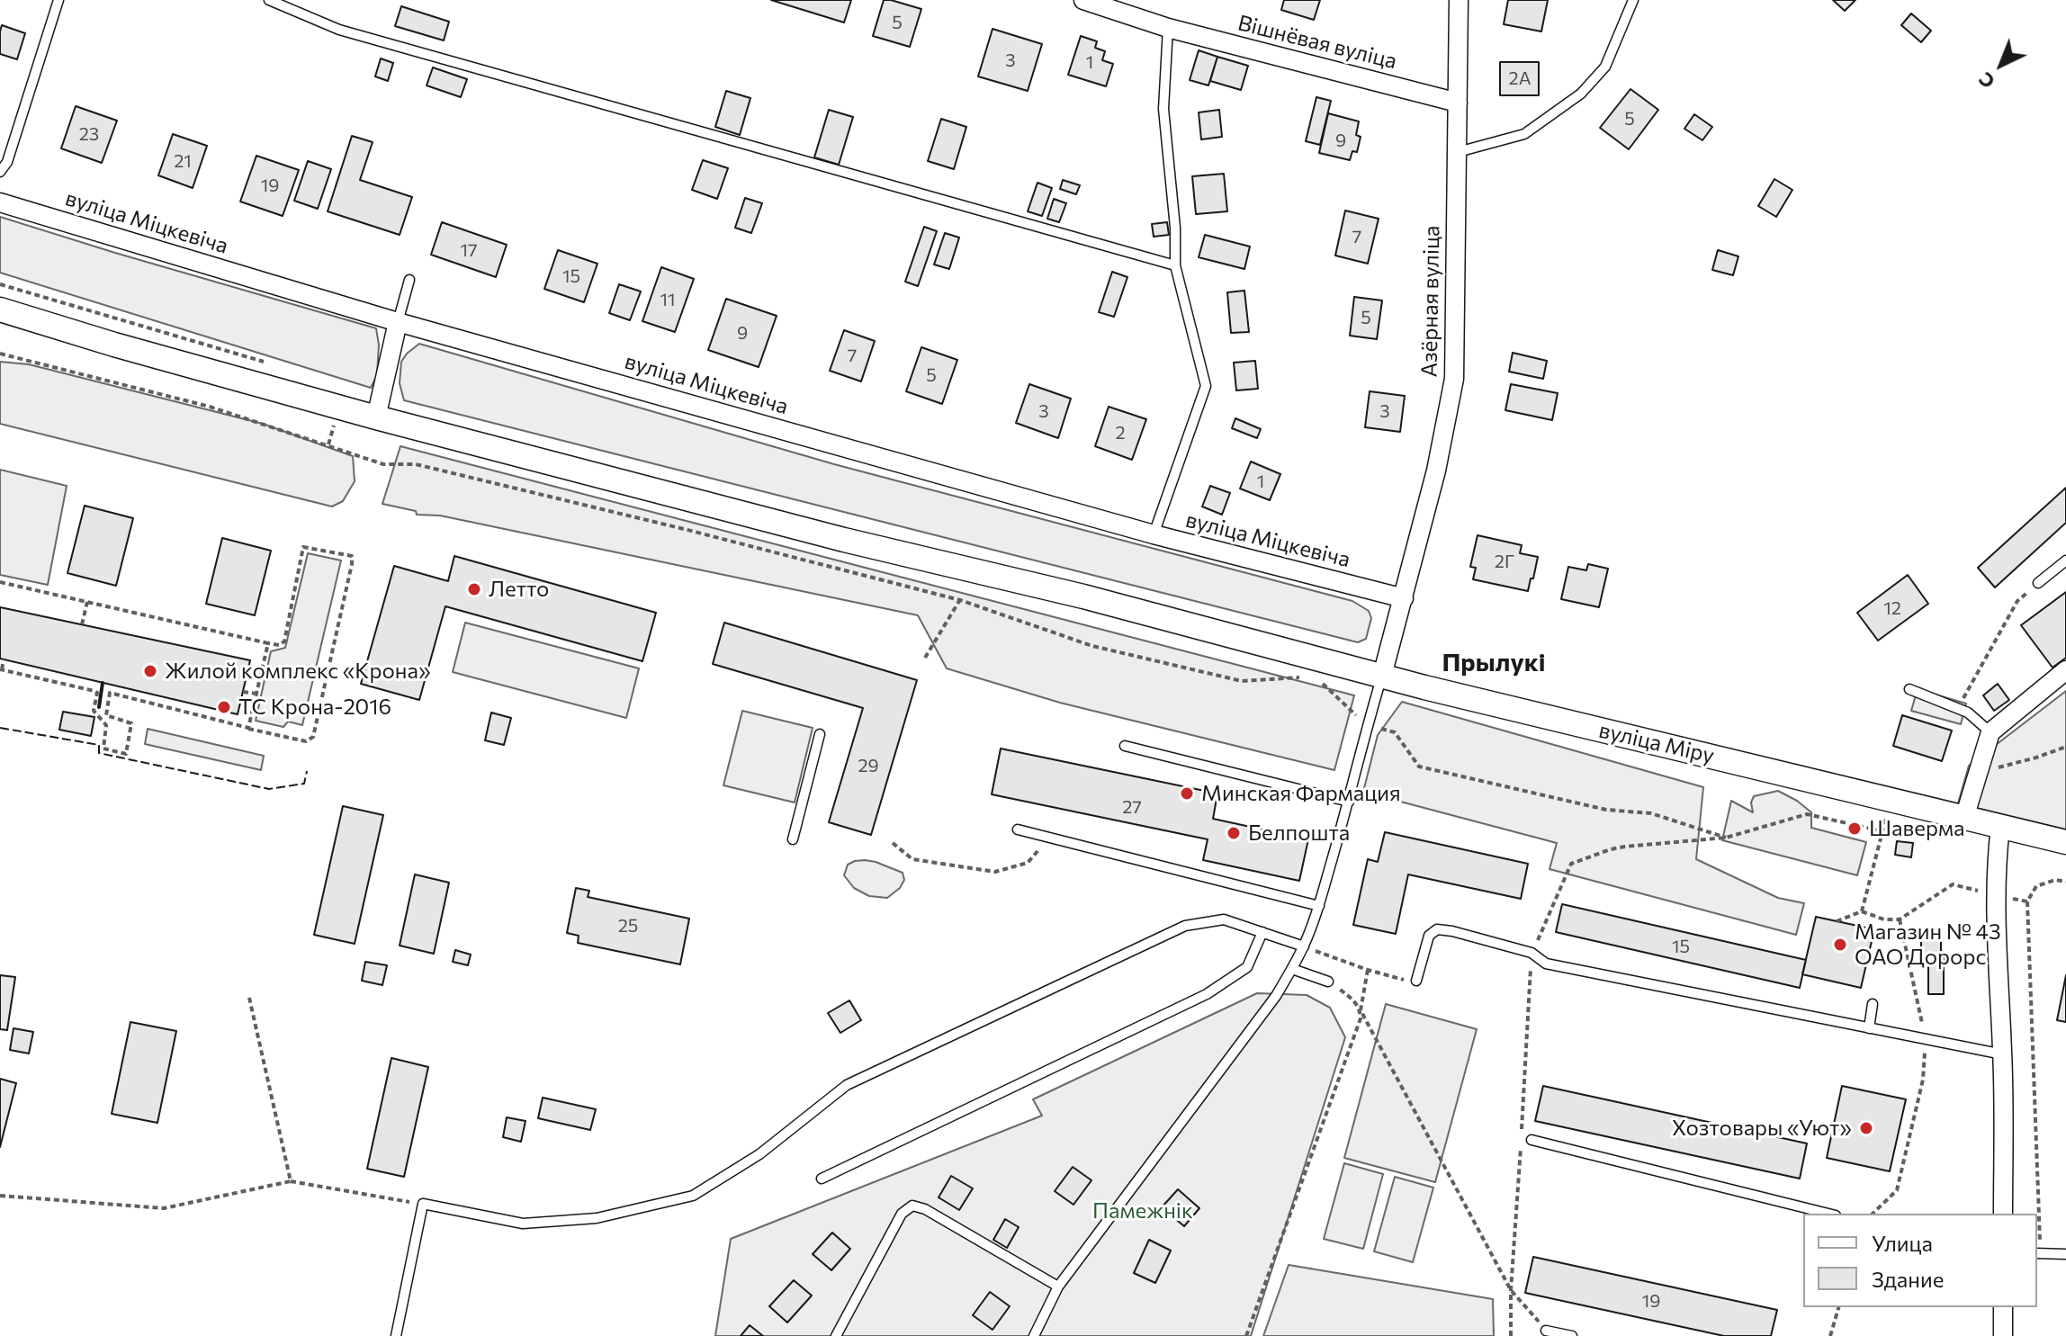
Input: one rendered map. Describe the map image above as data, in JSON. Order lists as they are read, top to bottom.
{
  "streets": {
    "street": [
      "Вішнёвая вуліца",
      "вуліца Міцкевіча",
      "Азёрная вуліца",
      "вуліца Міру"
    ]
  },
  "crossings": [
    ["Вішнёвая вуліца", "Азёрная вуліца"],
    ["вуліца Міцкевіча", "Азёрная вуліца"],
    ["Азёрная вуліца", "вуліца Міру"]
  ],
  "districts": ["Прылукі"],
  "parks": ["Памежнік"],
  "places": [
    "Летто",
    "Жилой комплекс «Крона»",
    "ТС Крона-2016",
    "Минская Фармация",
    "Шаверма",
    "Белпошта",
    "Магазин № 43 ОАО Дорорс",
    "Хозтовары «Уют»"
  ],
  "house_numbers": [
    "5",
    "3",
    "1",
    "2А",
    "5",
    "23",
    "9",
    "21",
    "19",
    "7",
    "17",
    "15",
    "11",
    "5",
    "9",
    "7",
    "5",
    "3",
    "3",
    "2",
    "1",
    "2Г",
    "12",
    "29",
    "27",
    "25",
    "15",
    "19"
  ],
  "legend": ["Улица", "Здание"],
  "north": "bottom left"
}
